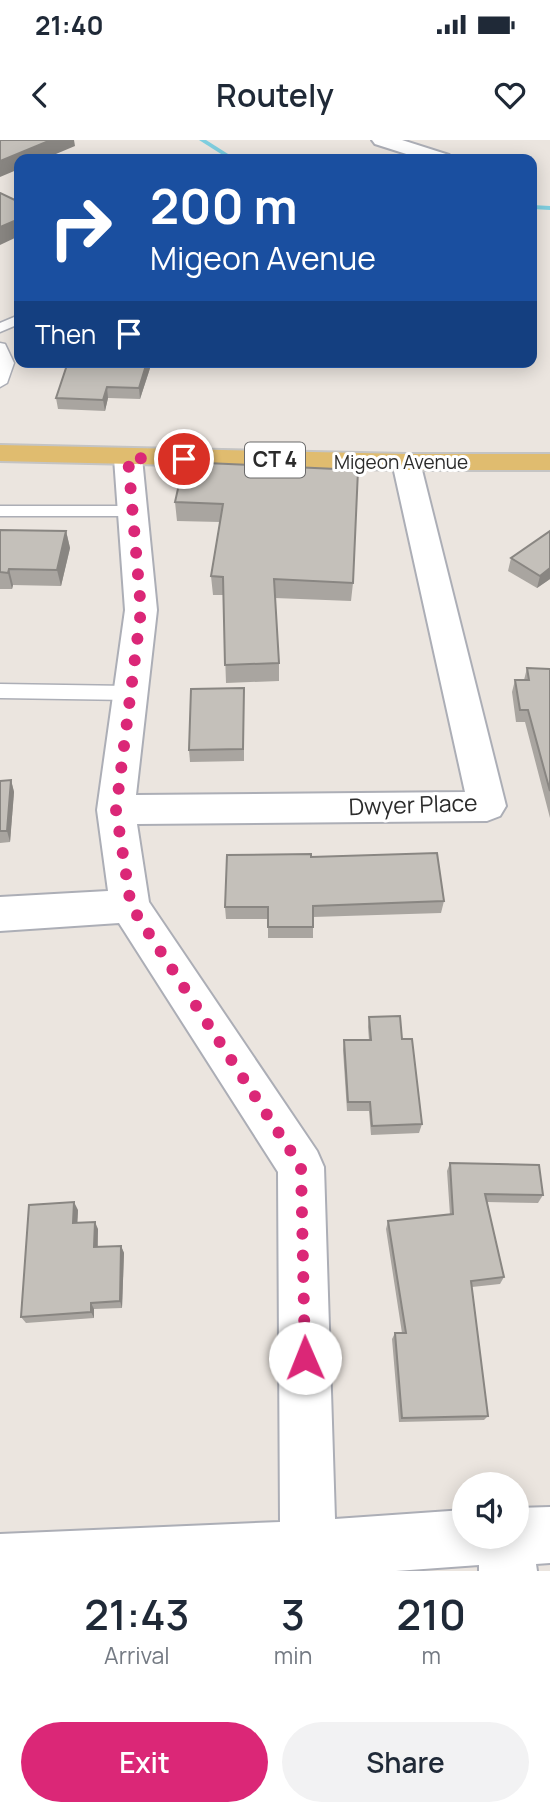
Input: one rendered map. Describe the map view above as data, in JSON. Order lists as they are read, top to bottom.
{
  "streets": {
    "main road": ["CT 4", "Migeon Avenue"],
    "street": ["Dwyer Place"]
  },
  "crossings": [
    ["Migeon Avenue", "Dwyer Place"]
  ],
  "page": {
    "status": "21:40",
    "header": "Routely",
    "turn": ["200 m", "Migeon Avenue"],
    "then": "Then",
    "eta": [
      "21:43",
      "Arrival",
      "3",
      "min",
      "210",
      "m"
    ],
    "buttons": ["Exit", "Share"]
  }
}
